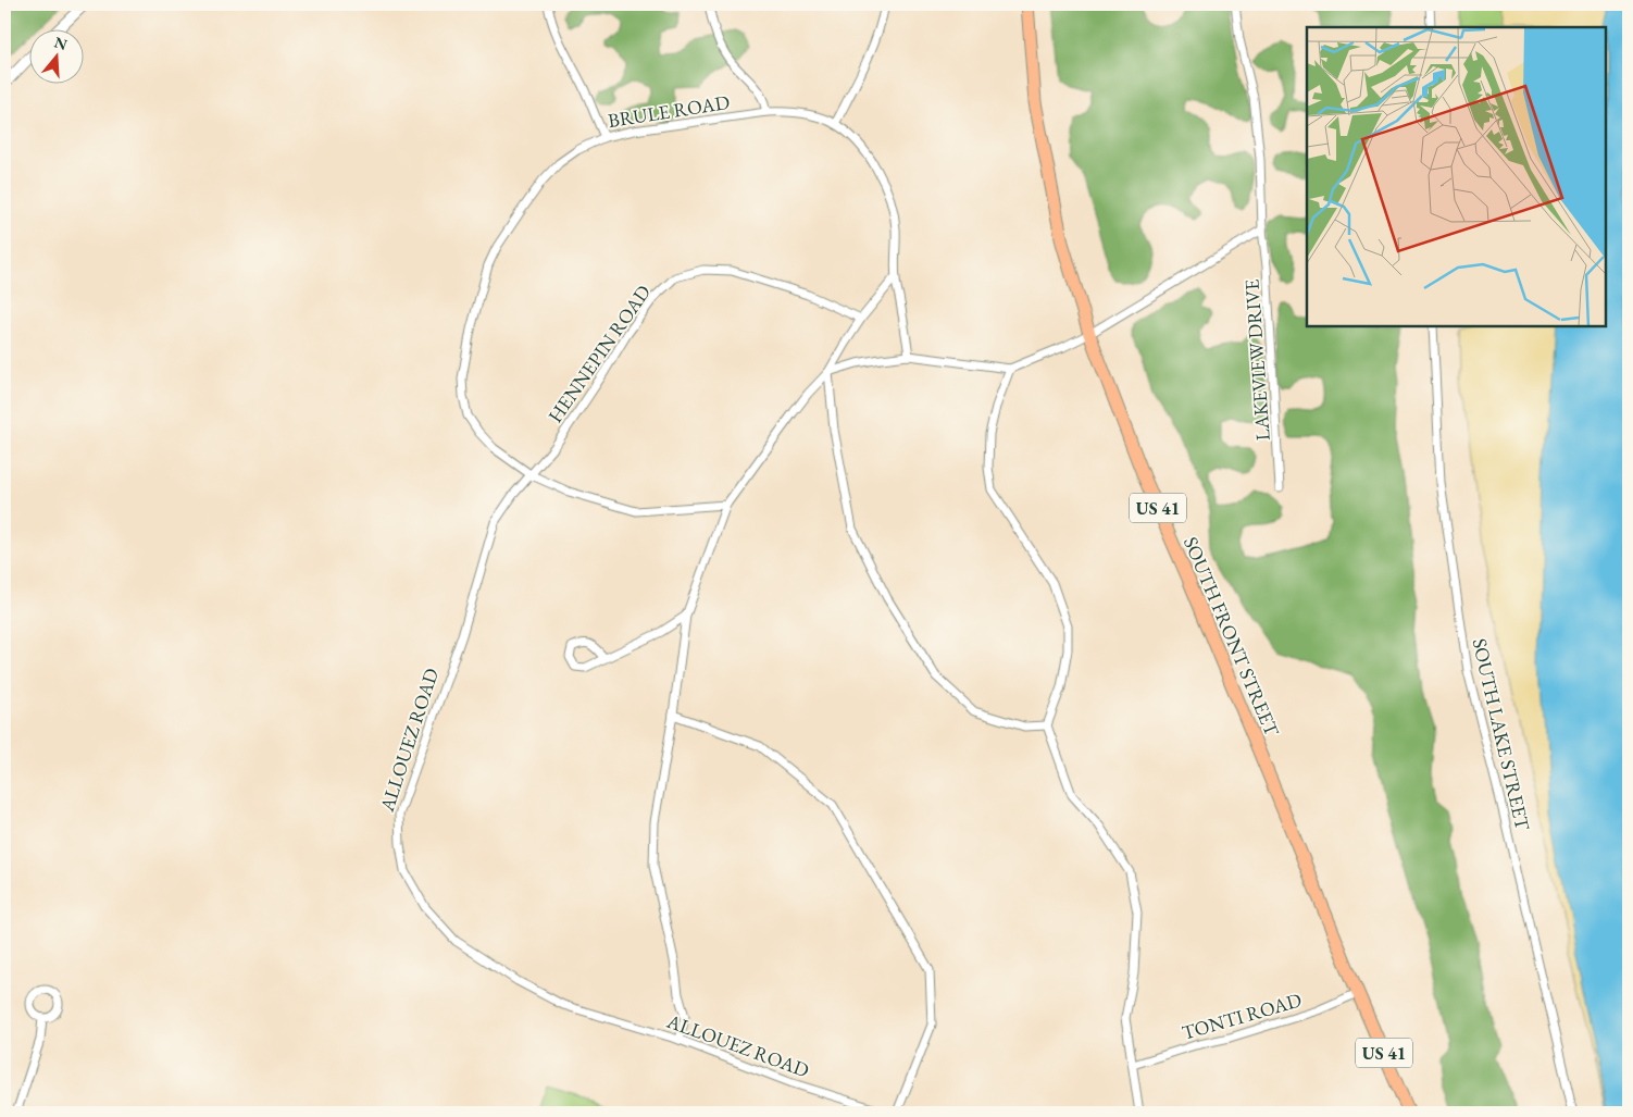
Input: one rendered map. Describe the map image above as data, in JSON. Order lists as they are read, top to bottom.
{
  "streets": {
    "highway": ["US 41", "SOUTH FRONT STREET"],
    "street": [
      "BRULE ROAD",
      "HENNEPIN ROAD",
      "LAKEVIEW DRIVE",
      "SOUTH LAKE STREET",
      "ALLOUEZ ROAD",
      "TONTI ROAD"
    ]
  },
  "crossings": [
    ["BRULE ROAD", "HENNEPIN ROAD"],
    ["BRULE ROAD", "ALLOUEZ ROAD"],
    ["HENNEPIN ROAD", "ALLOUEZ ROAD"],
    ["SOUTH FRONT STREET", "TONTI ROAD"]
  ],
  "north": "top"
}
